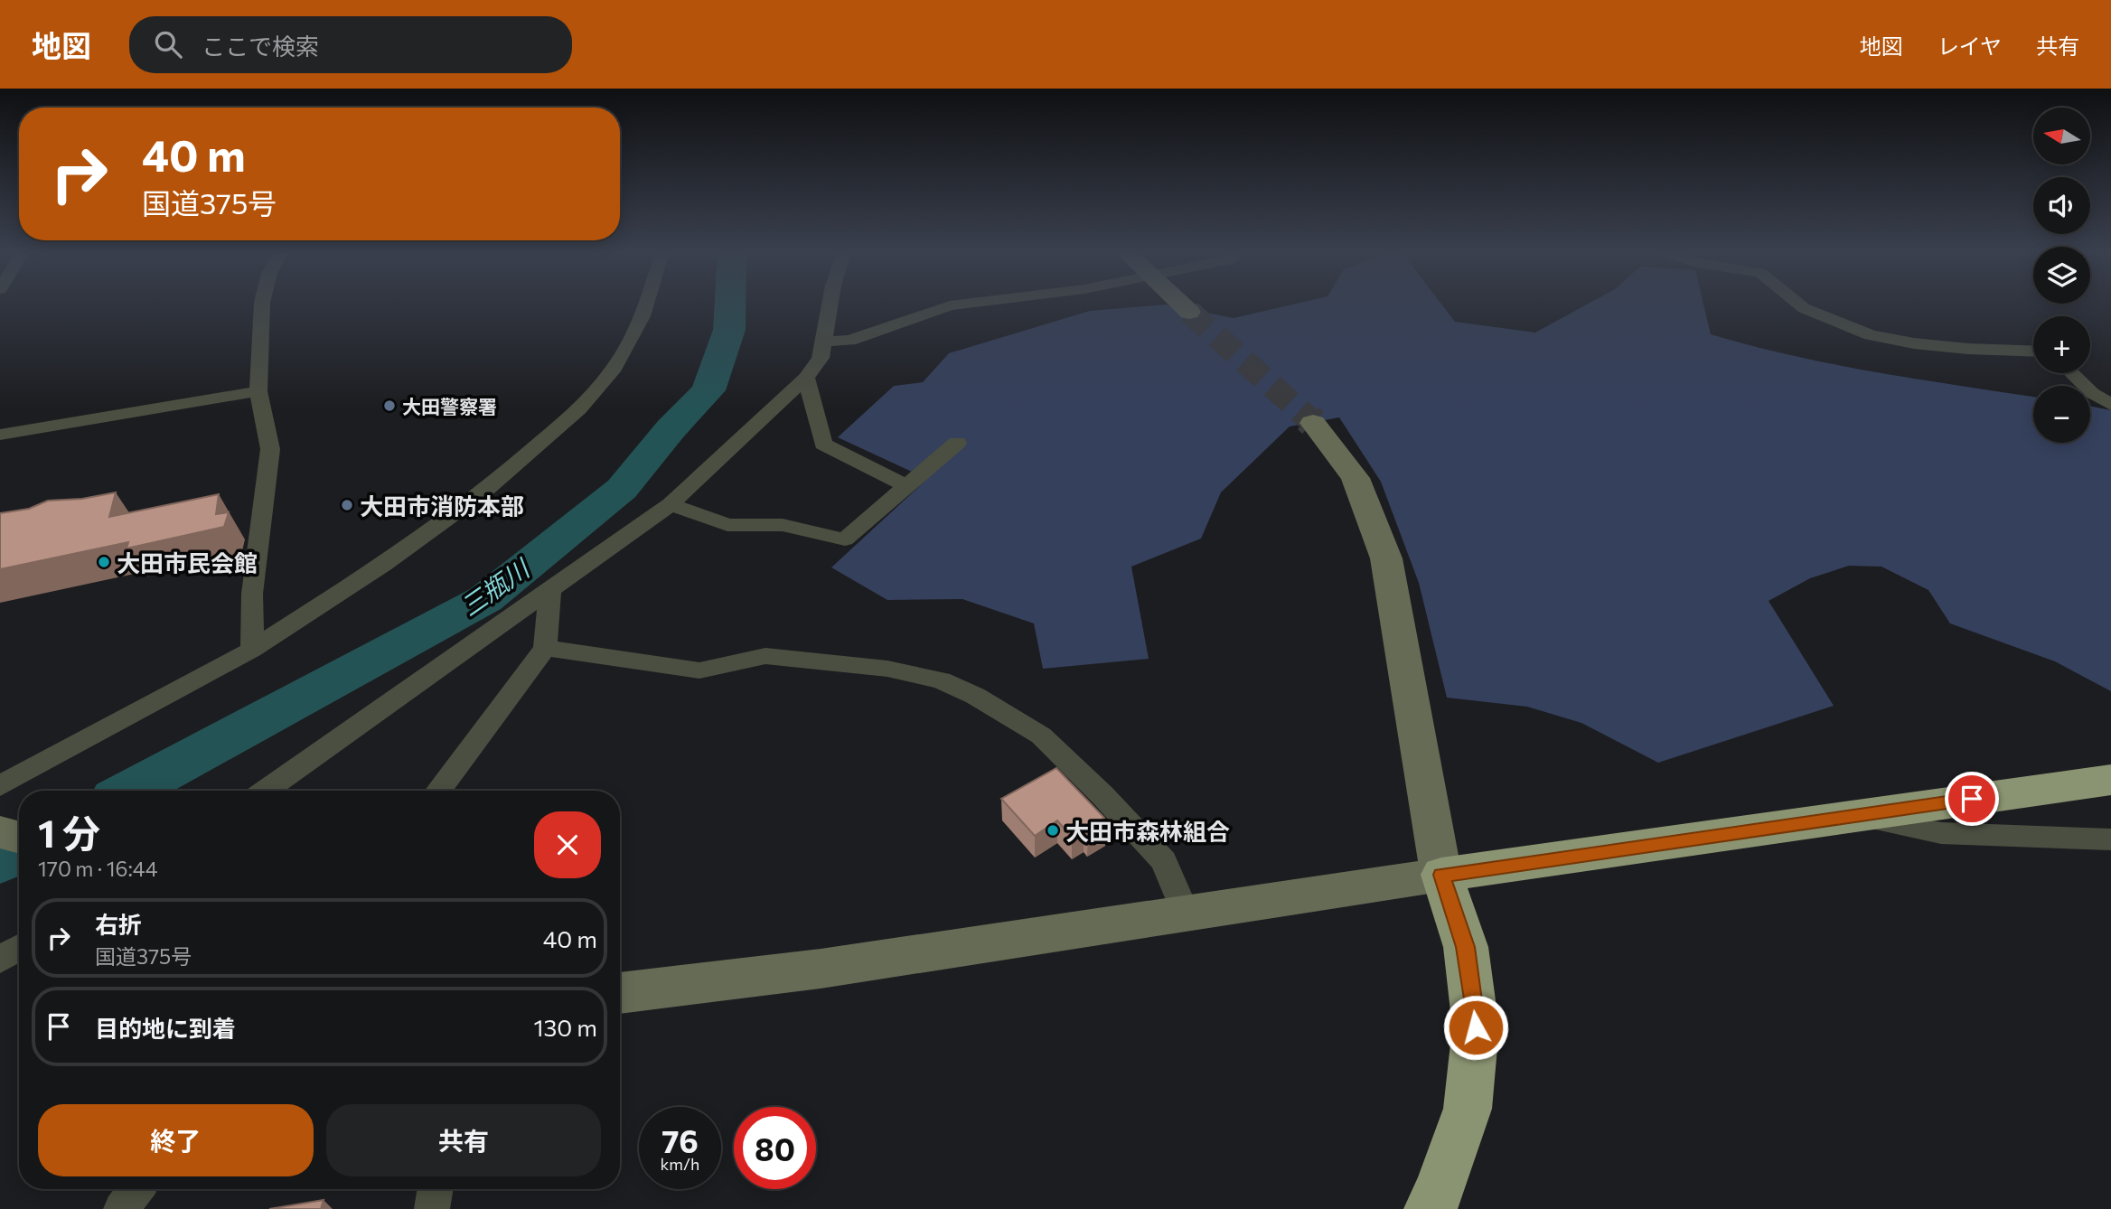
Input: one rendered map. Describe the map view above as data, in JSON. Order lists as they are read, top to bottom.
{
  "water": ["三瓶川"],
  "places": [
    "大田警察署",
    "大田市消防本部",
    "大田市民会館",
    "大田市森林組合"
  ],
  "north": "left",
  "page": {
    "header": "地図",
    "search": "ここで検索",
    "nav": ["地図", "レイヤ", "共有"],
    "map_buttons": ["+", "−"],
    "turn": ["40 m", "国道375号"],
    "heading": ["1 分", "170 m · 16:44"],
    "list": [
      {
        "name": "右折",
        "note": "国道375号",
        "value": "40 m"
      },
      {
        "name": "目的地に到着",
        "value": "130 m"
      }
    ],
    "buttons": ["終了", "共有"],
    "speed": "76 km/h",
    "limit": "80"
  }
}
